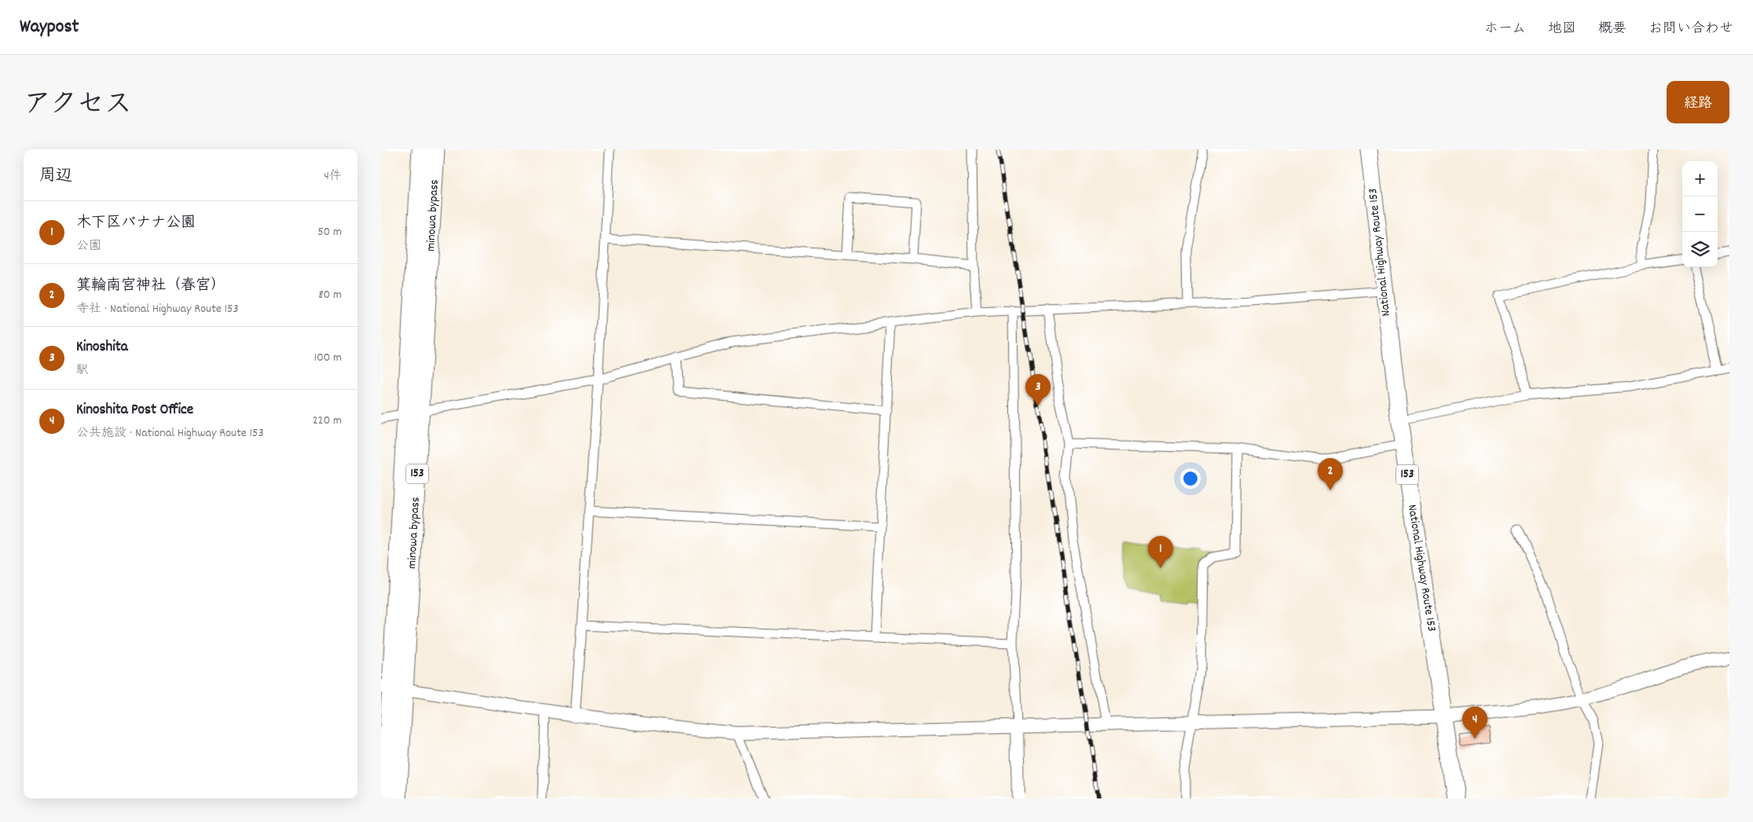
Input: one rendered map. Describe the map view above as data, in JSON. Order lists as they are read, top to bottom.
{
  "streets": {
    "highway": ["minowa bypass", "National Highway Route 153", "153"]
  },
  "page": {
    "header": "Waypost",
    "nav": [
      "ホーム",
      "地図",
      "概要",
      "お問い合わせ"
    ],
    "title": "アクセス",
    "buttons": "経路",
    "heading": ["周辺", "4件"],
    "map_buttons": ["+", "−"],
    "list": [
      {
        "mark": "1",
        "name": "木下区バナナ公園",
        "note": "公園",
        "value": "50 m"
      },
      {
        "mark": "2",
        "name": "箕輪南宮神社（春宮）",
        "note": "寺社 · National Highway Route 153",
        "value": "80 m"
      },
      {
        "mark": "3",
        "name": "Kinoshita",
        "note": "駅",
        "value": "100 m"
      },
      {
        "mark": "4",
        "name": "Kinoshita Post Office",
        "note": "公共施設 · National Highway Route 153",
        "value": "220 m"
      }
    ],
    "pins": [
      "3",
      "2",
      "1",
      "4"
    ]
  }
}
